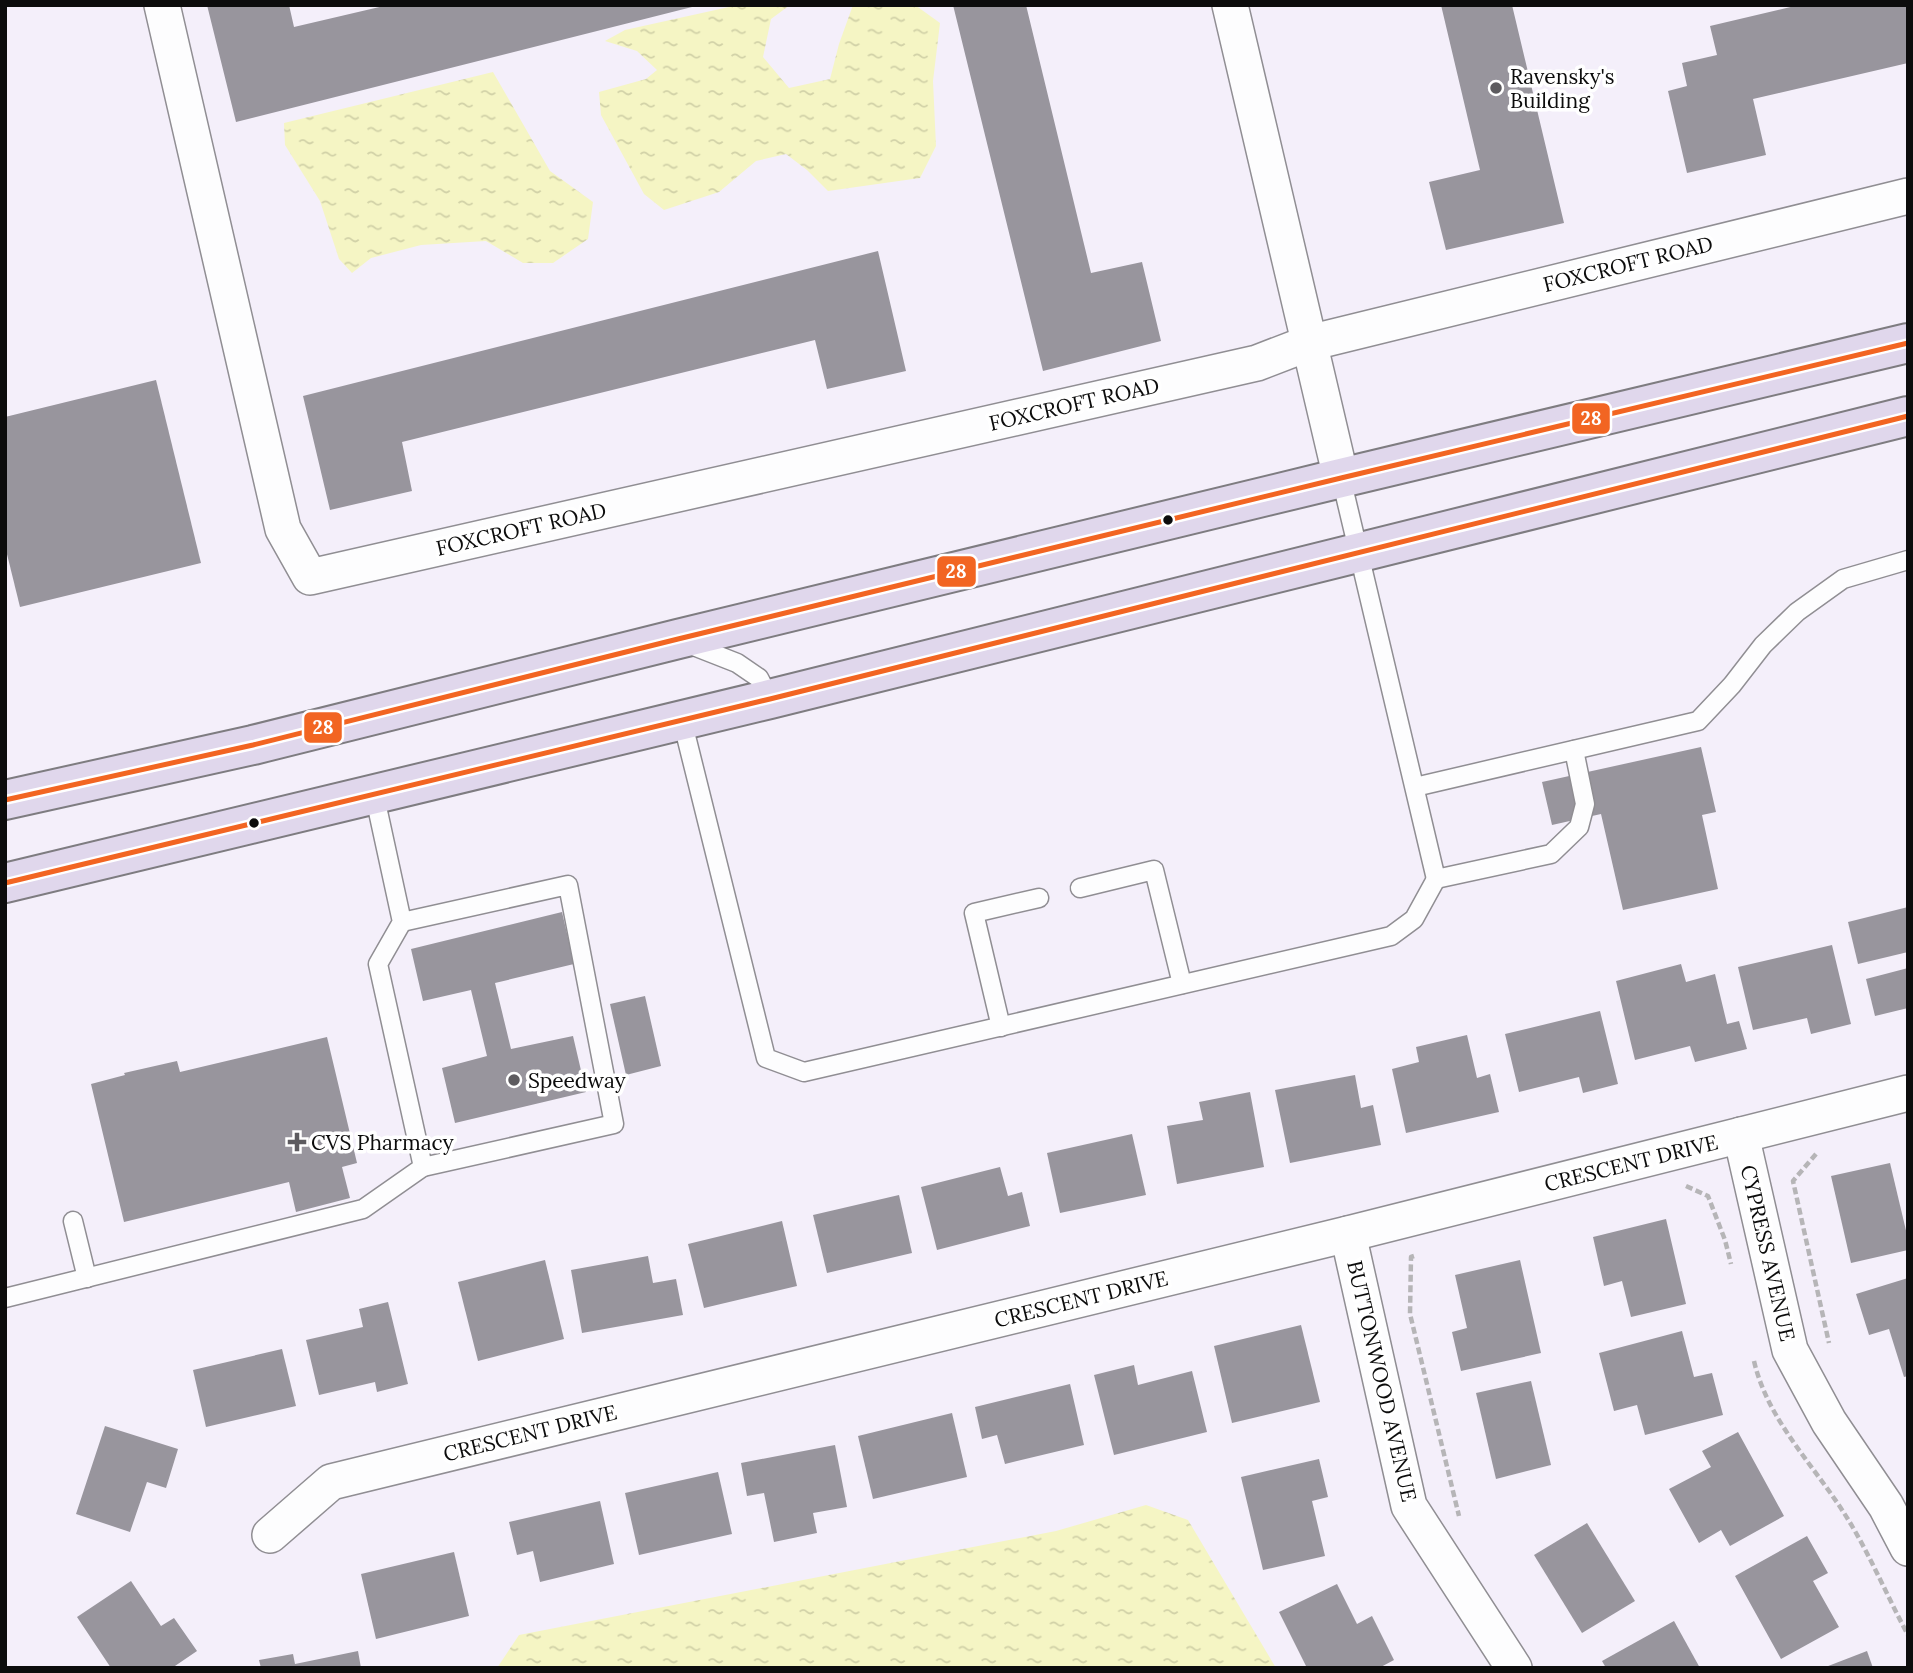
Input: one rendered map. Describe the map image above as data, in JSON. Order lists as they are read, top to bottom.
{
  "streets": {
    "street": [
      "FOXCROFT ROAD",
      "CRESCENT DRIVE",
      "CYPRESS AVENUE",
      "BUTTONWOOD AVENUE"
    ]
  },
  "crossings": [
    ["CRESCENT DRIVE", "CYPRESS AVENUE"],
    ["CRESCENT DRIVE", "BUTTONWOOD AVENUE"]
  ],
  "places": {
    "other": ["Ravensky's Building", "Speedway"],
    "health": ["CVS Pharmacy"]
  },
  "lines": ["transit line 28"]
}
